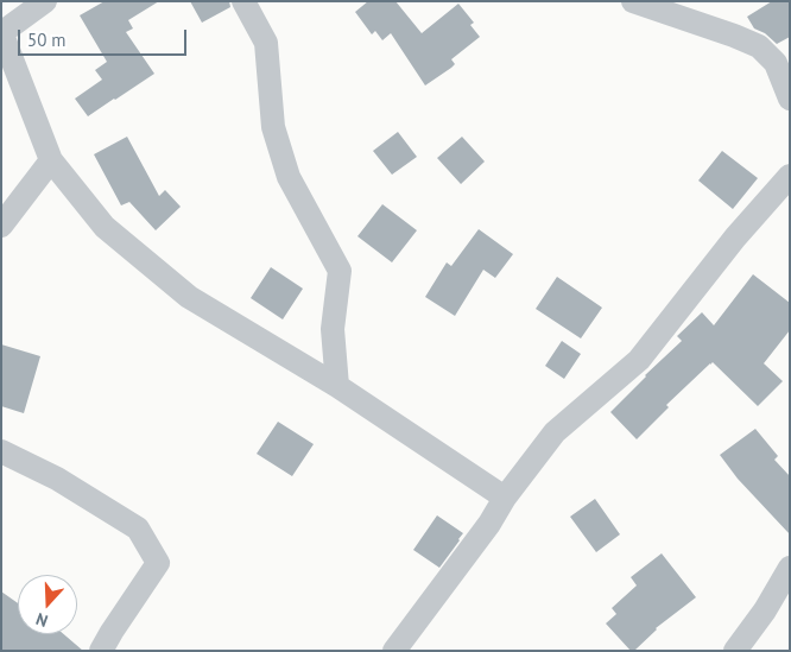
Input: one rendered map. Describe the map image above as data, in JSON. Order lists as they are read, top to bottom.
{
  "scale_bar": "50 m",
  "north": "bottom"
}
